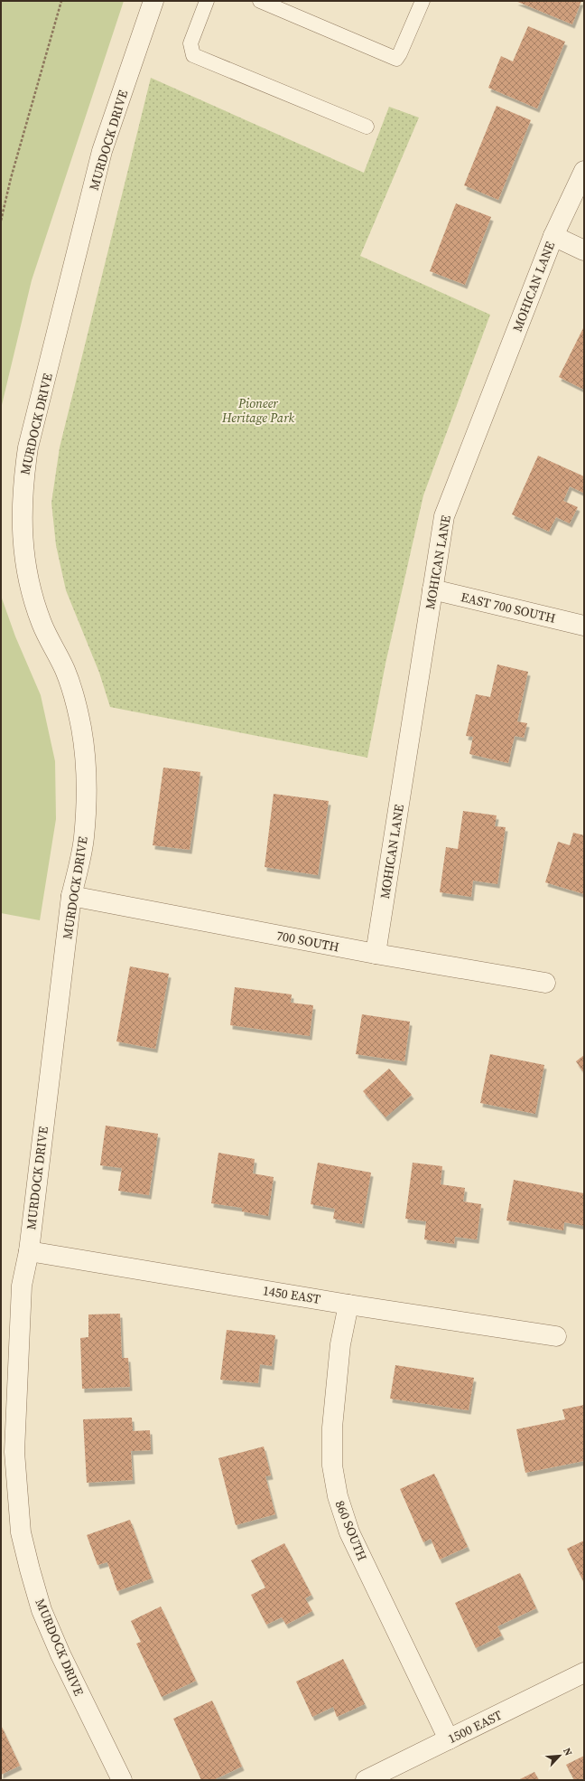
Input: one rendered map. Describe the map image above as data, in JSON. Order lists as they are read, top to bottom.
{
  "streets": {
    "street": [
      "MURDOCK DRIVE",
      "MOHICAN LANE",
      "EAST 700 SOUTH",
      "700 SOUTH",
      "1450 EAST",
      "860 SOUTH",
      "1500 EAST"
    ]
  },
  "crossings": [
    ["MURDOCK DRIVE", "700 SOUTH"],
    ["MURDOCK DRIVE", "1450 EAST"],
    ["MOHICAN LANE", "EAST 700 SOUTH"],
    ["MOHICAN LANE", "700 SOUTH"],
    ["1450 EAST", "860 SOUTH"],
    ["860 SOUTH", "1500 EAST"]
  ],
  "parks": ["Pioneer Heritage Park"],
  "north": "top right"
}
